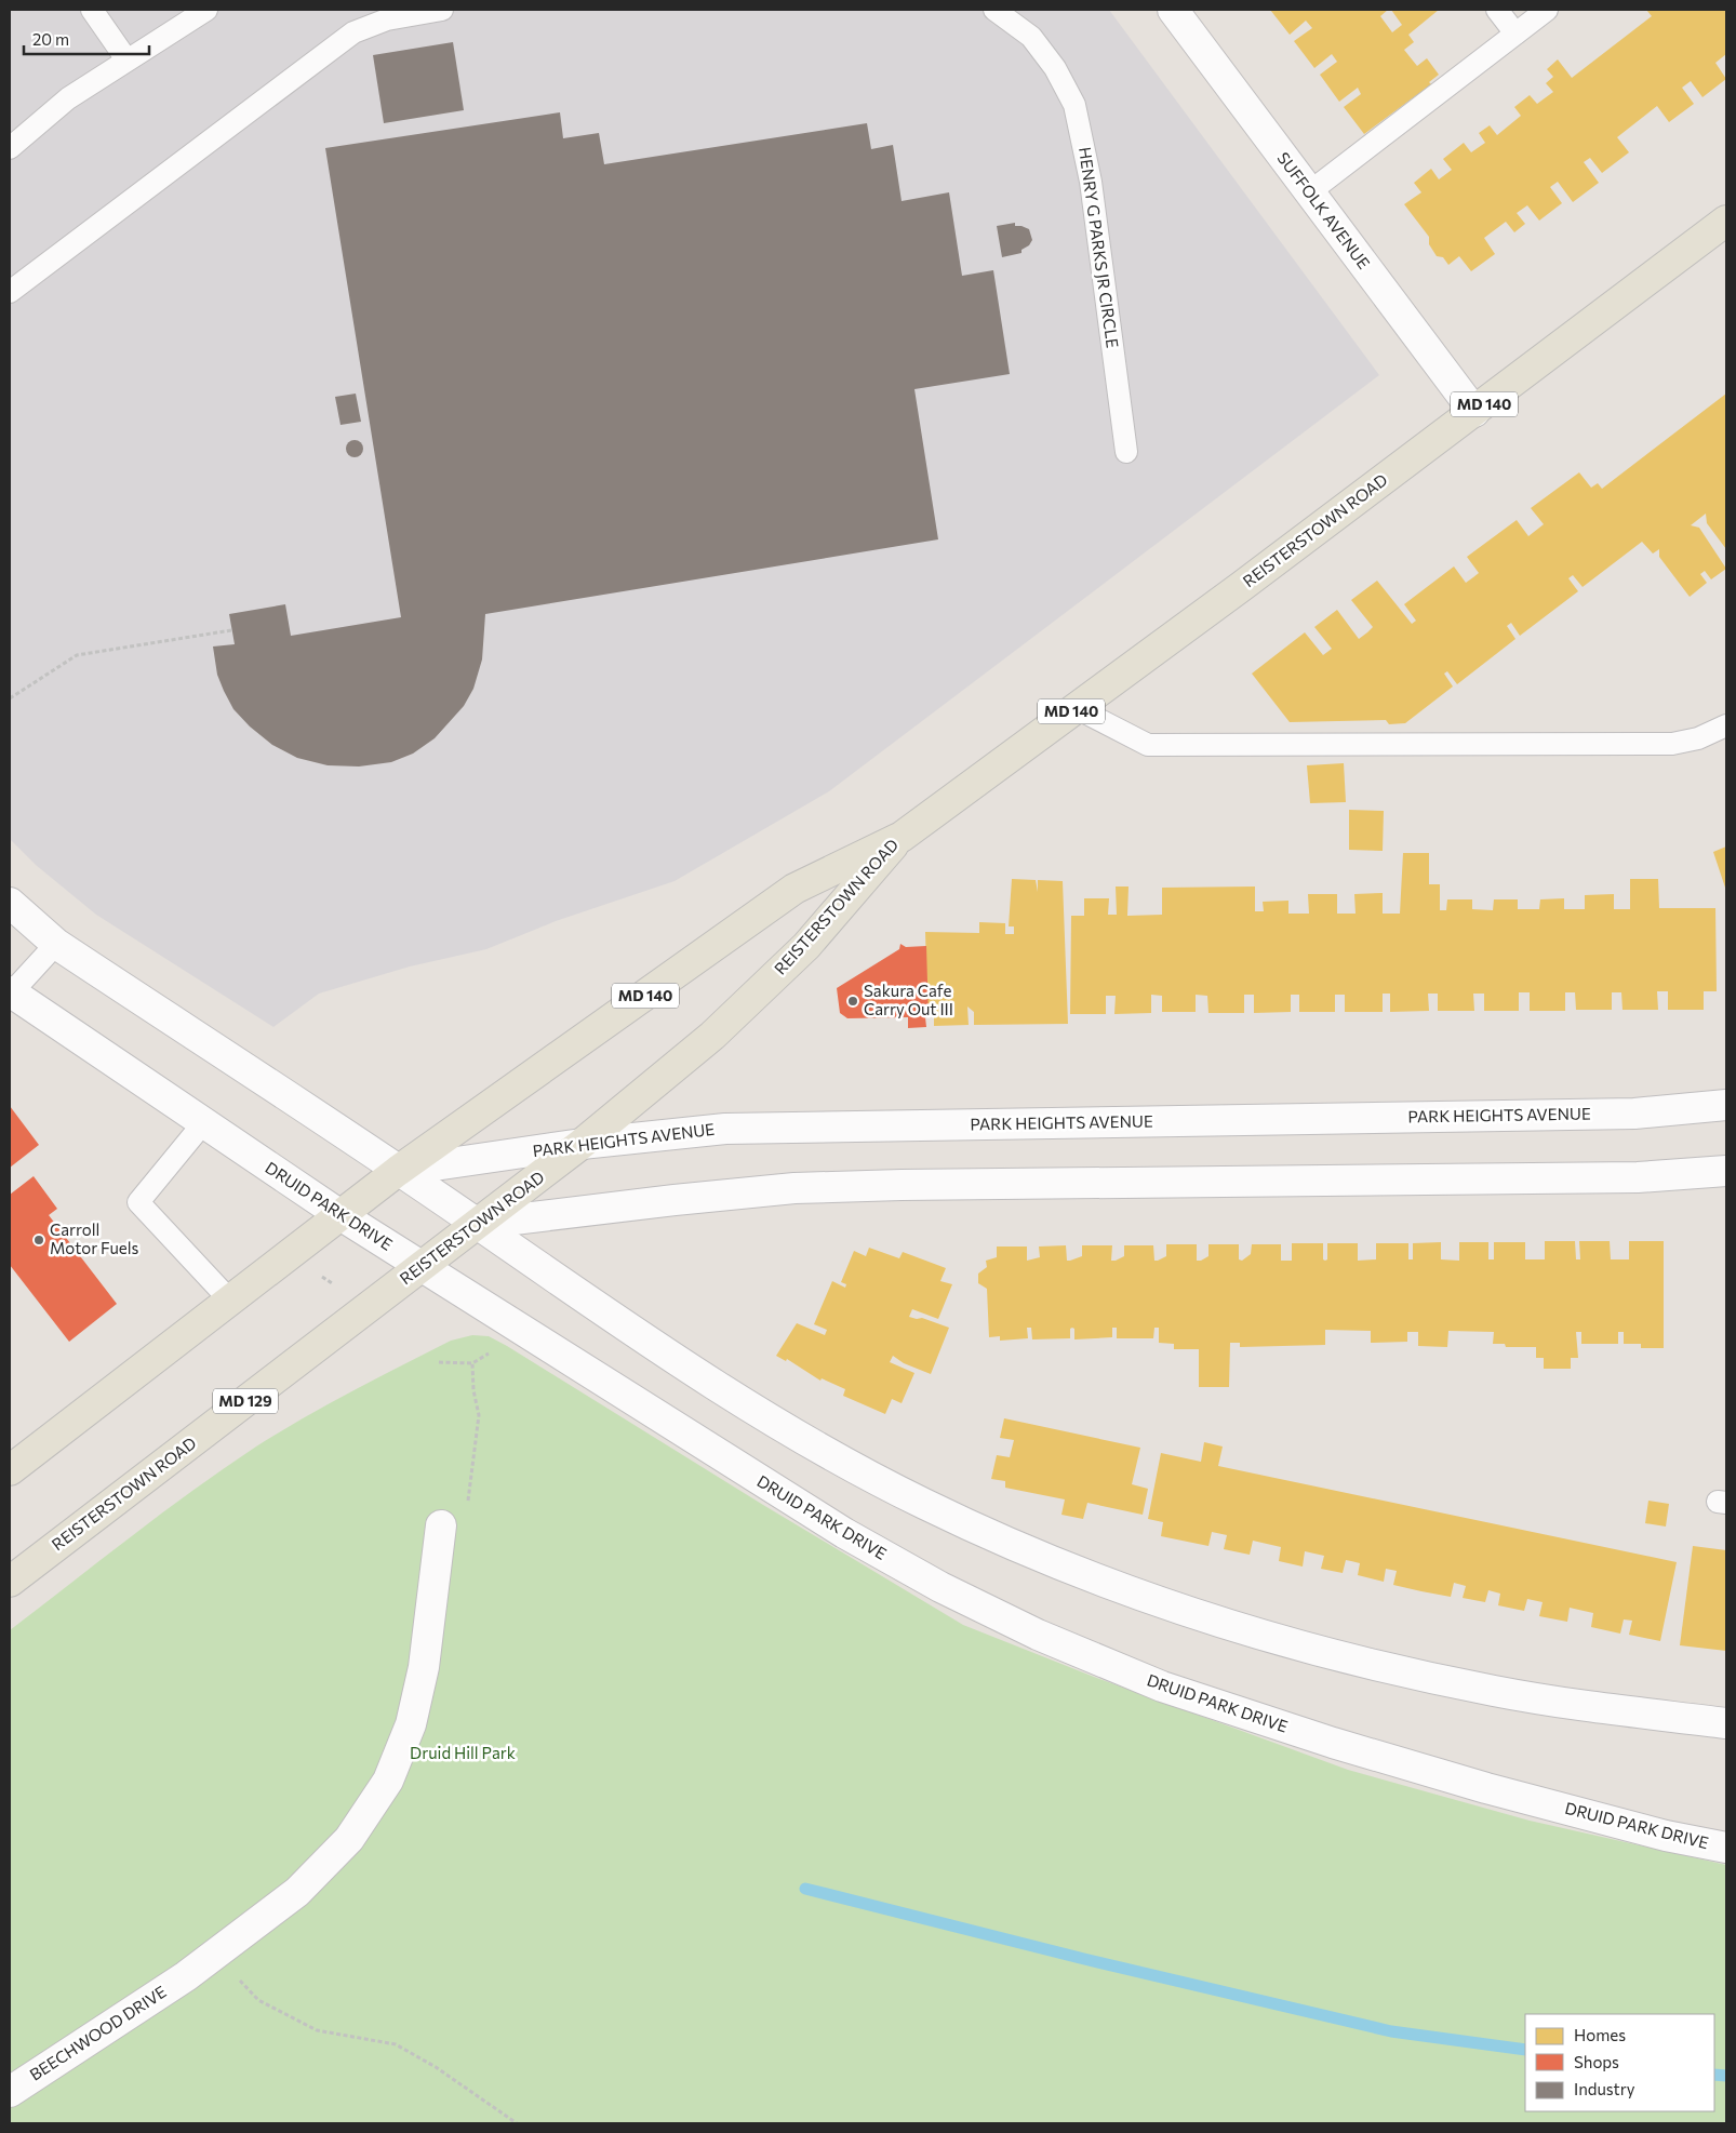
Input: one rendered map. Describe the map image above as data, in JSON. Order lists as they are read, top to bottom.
{
  "streets": {
    "main road": [
      "SUFFOLK AVENUE",
      "MD 140",
      "REISTERSTOWN ROAD",
      "PARK HEIGHTS AVENUE",
      "DRUID PARK DRIVE",
      "MD 129",
      "BEECHWOOD DRIVE"
    ],
    "lane": ["HENRY G PARKS JR CIRCLE"]
  },
  "crossings": [
    ["SUFFOLK AVENUE", "REISTERSTOWN ROAD"],
    ["REISTERSTOWN ROAD", "PARK HEIGHTS AVENUE"],
    ["REISTERSTOWN ROAD", "DRUID PARK DRIVE"]
  ],
  "parks": ["Druid Hill Park"],
  "places": ["Sakura Cafe Carry Out III", "Carroll Motor Fuels"],
  "legend": ["Homes", "Shops", "Industry"],
  "scale_bar": "20 m"
}
